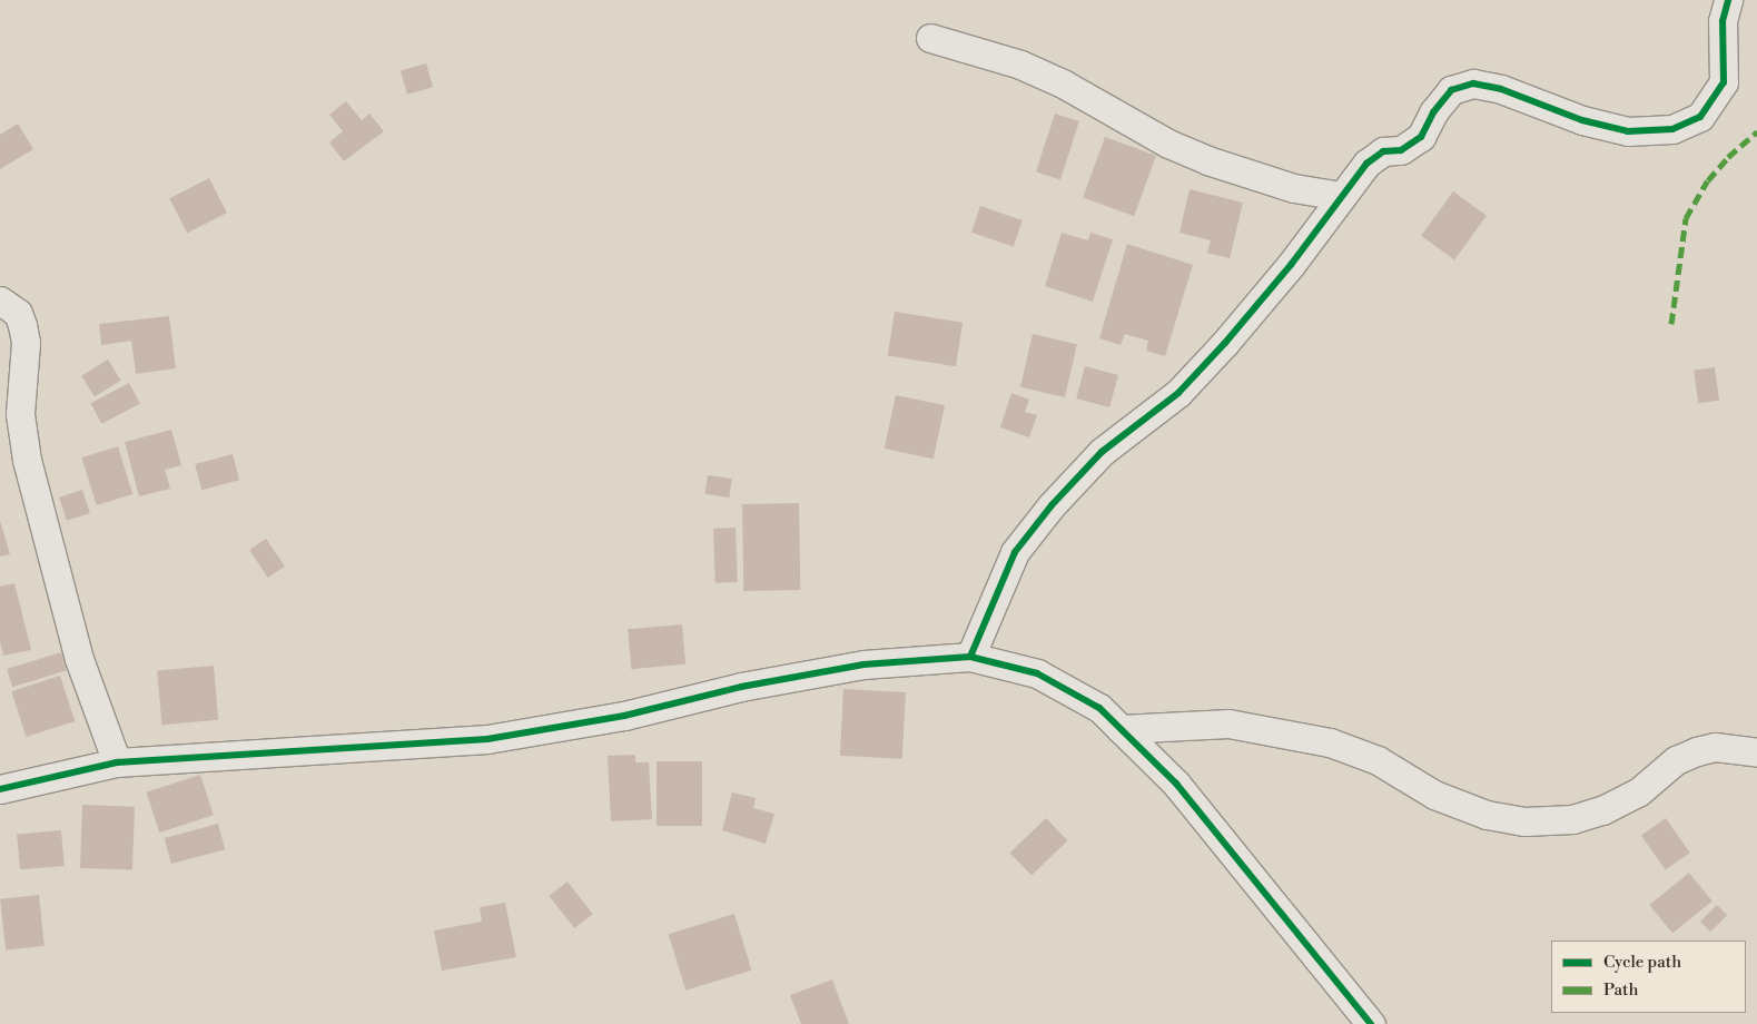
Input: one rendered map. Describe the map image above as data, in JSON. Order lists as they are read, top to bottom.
{
  "legend": ["Cycle path", "Path"]
}
